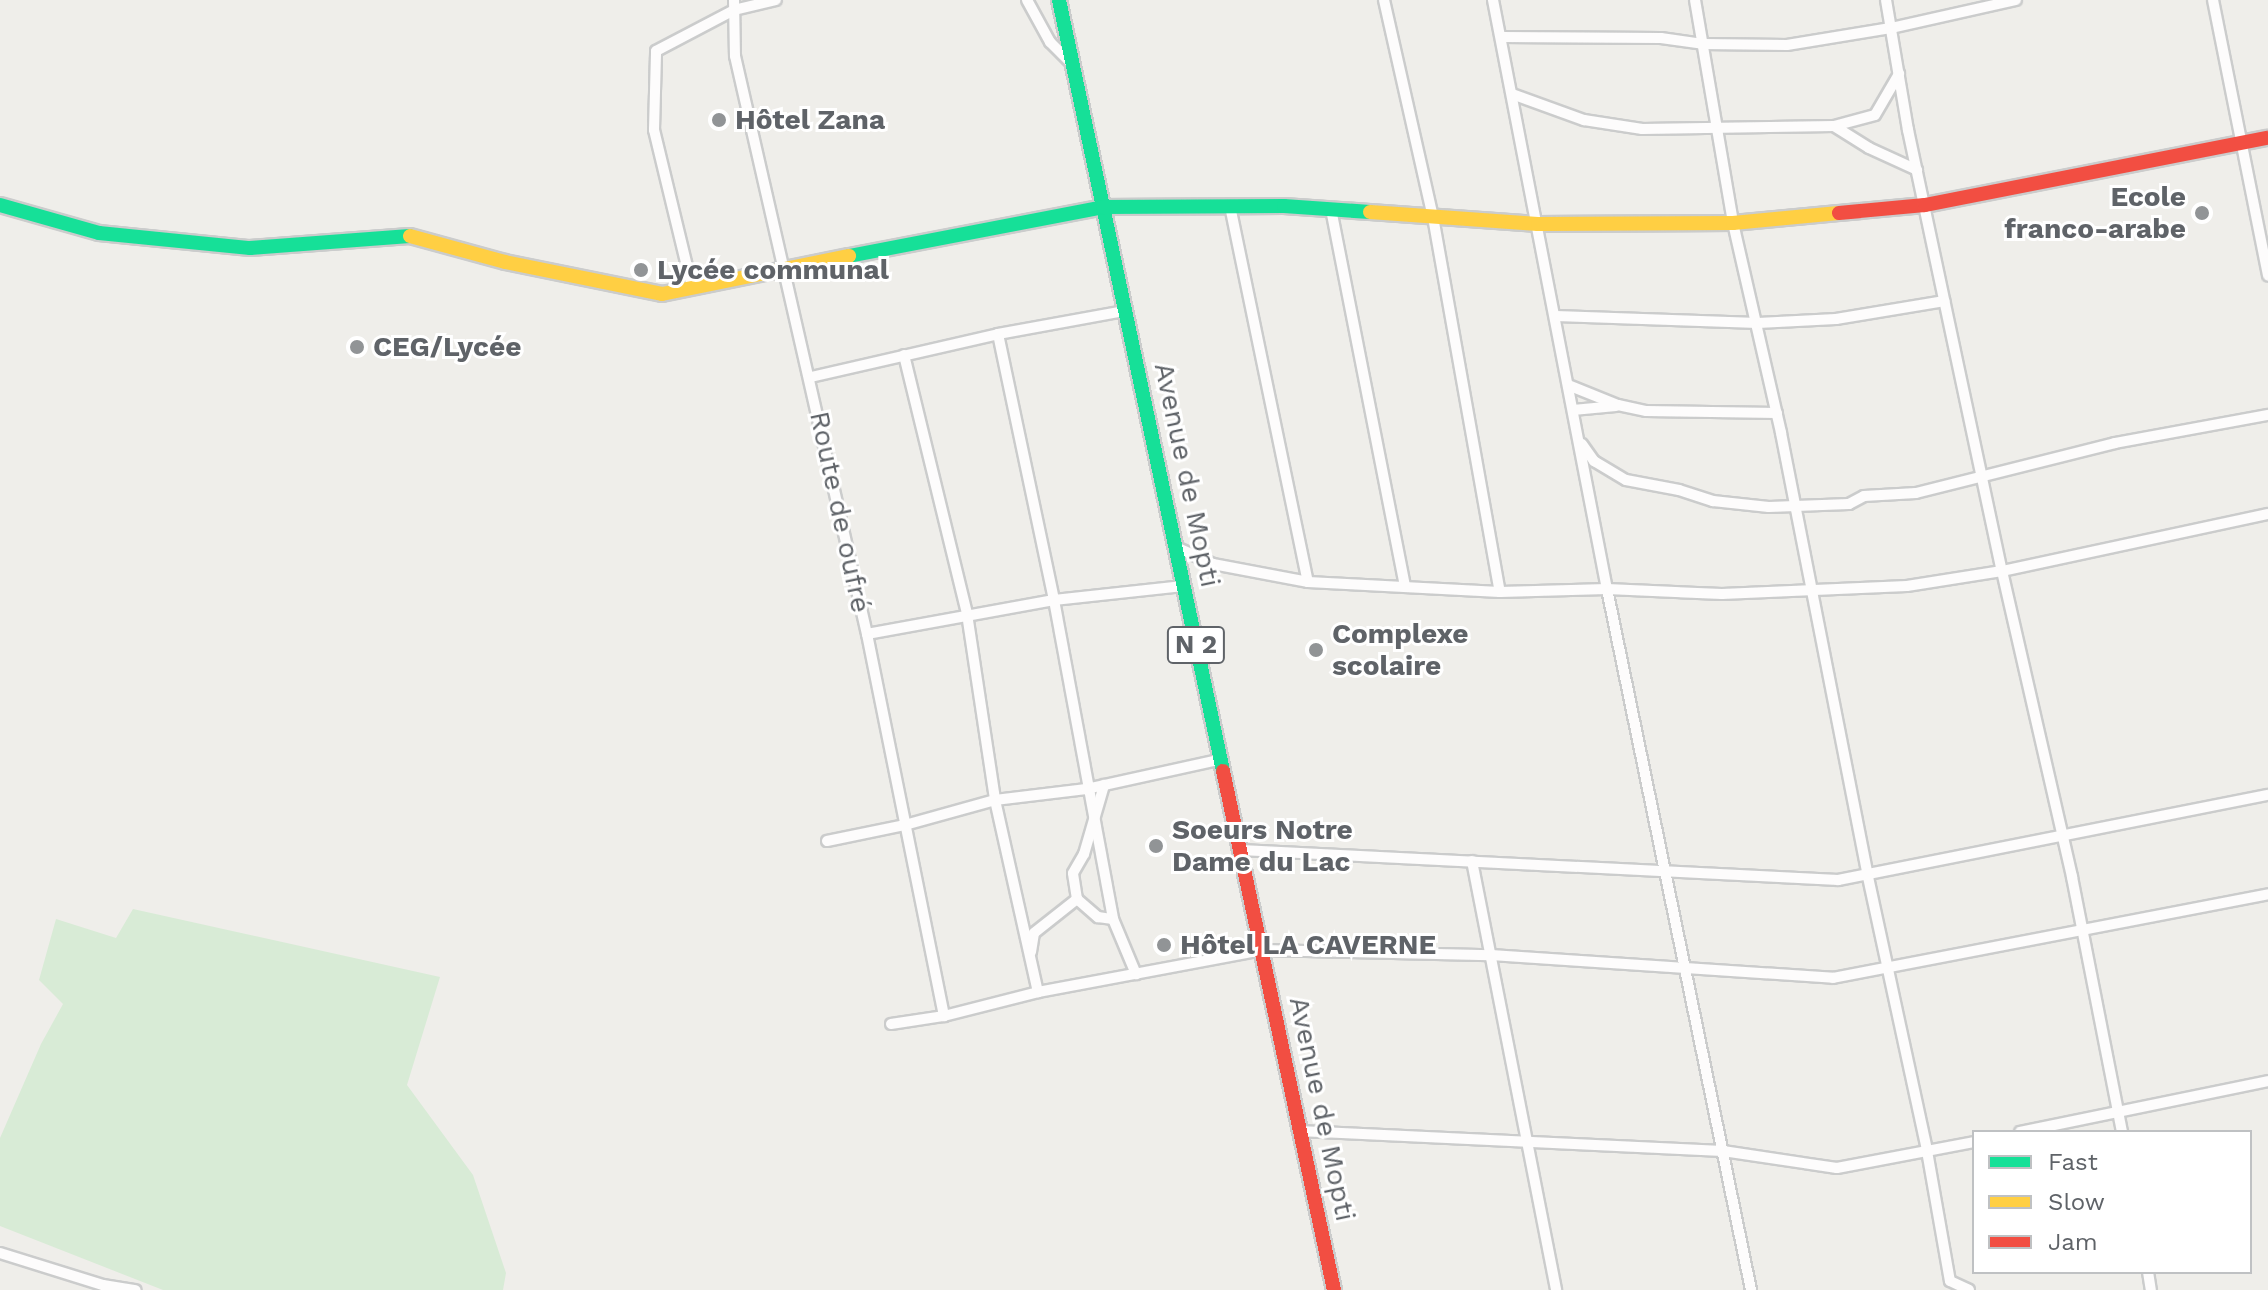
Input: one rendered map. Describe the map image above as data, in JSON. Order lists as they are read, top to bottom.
{
  "streets": {
    "street": ["Avenue de Mopti", "Route de oufré", "N 2"]
  },
  "places": [
    "Hôtel Zana",
    "Ecole franco-arabe",
    "Lycée communal",
    "CEG/Lycée",
    "Complexe scolaire",
    "Soeurs Notre Dame du Lac",
    "Hôtel LA CAVERNE"
  ],
  "legend": ["Fast", "Slow", "Jam"]
}
